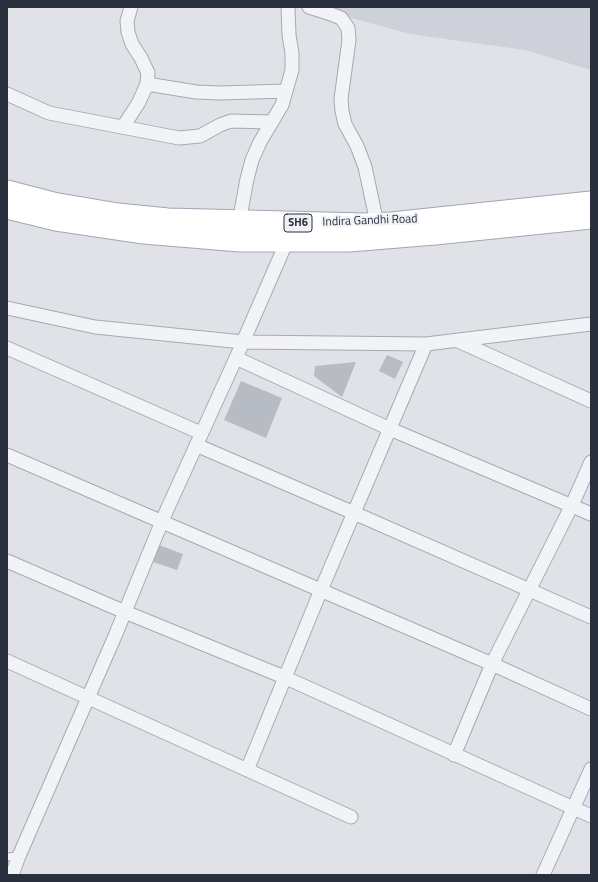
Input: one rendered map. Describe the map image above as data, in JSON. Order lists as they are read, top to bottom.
{
  "streets": {
    "main road": ["Indira Gandhi Road", "SH6"]
  }
}
